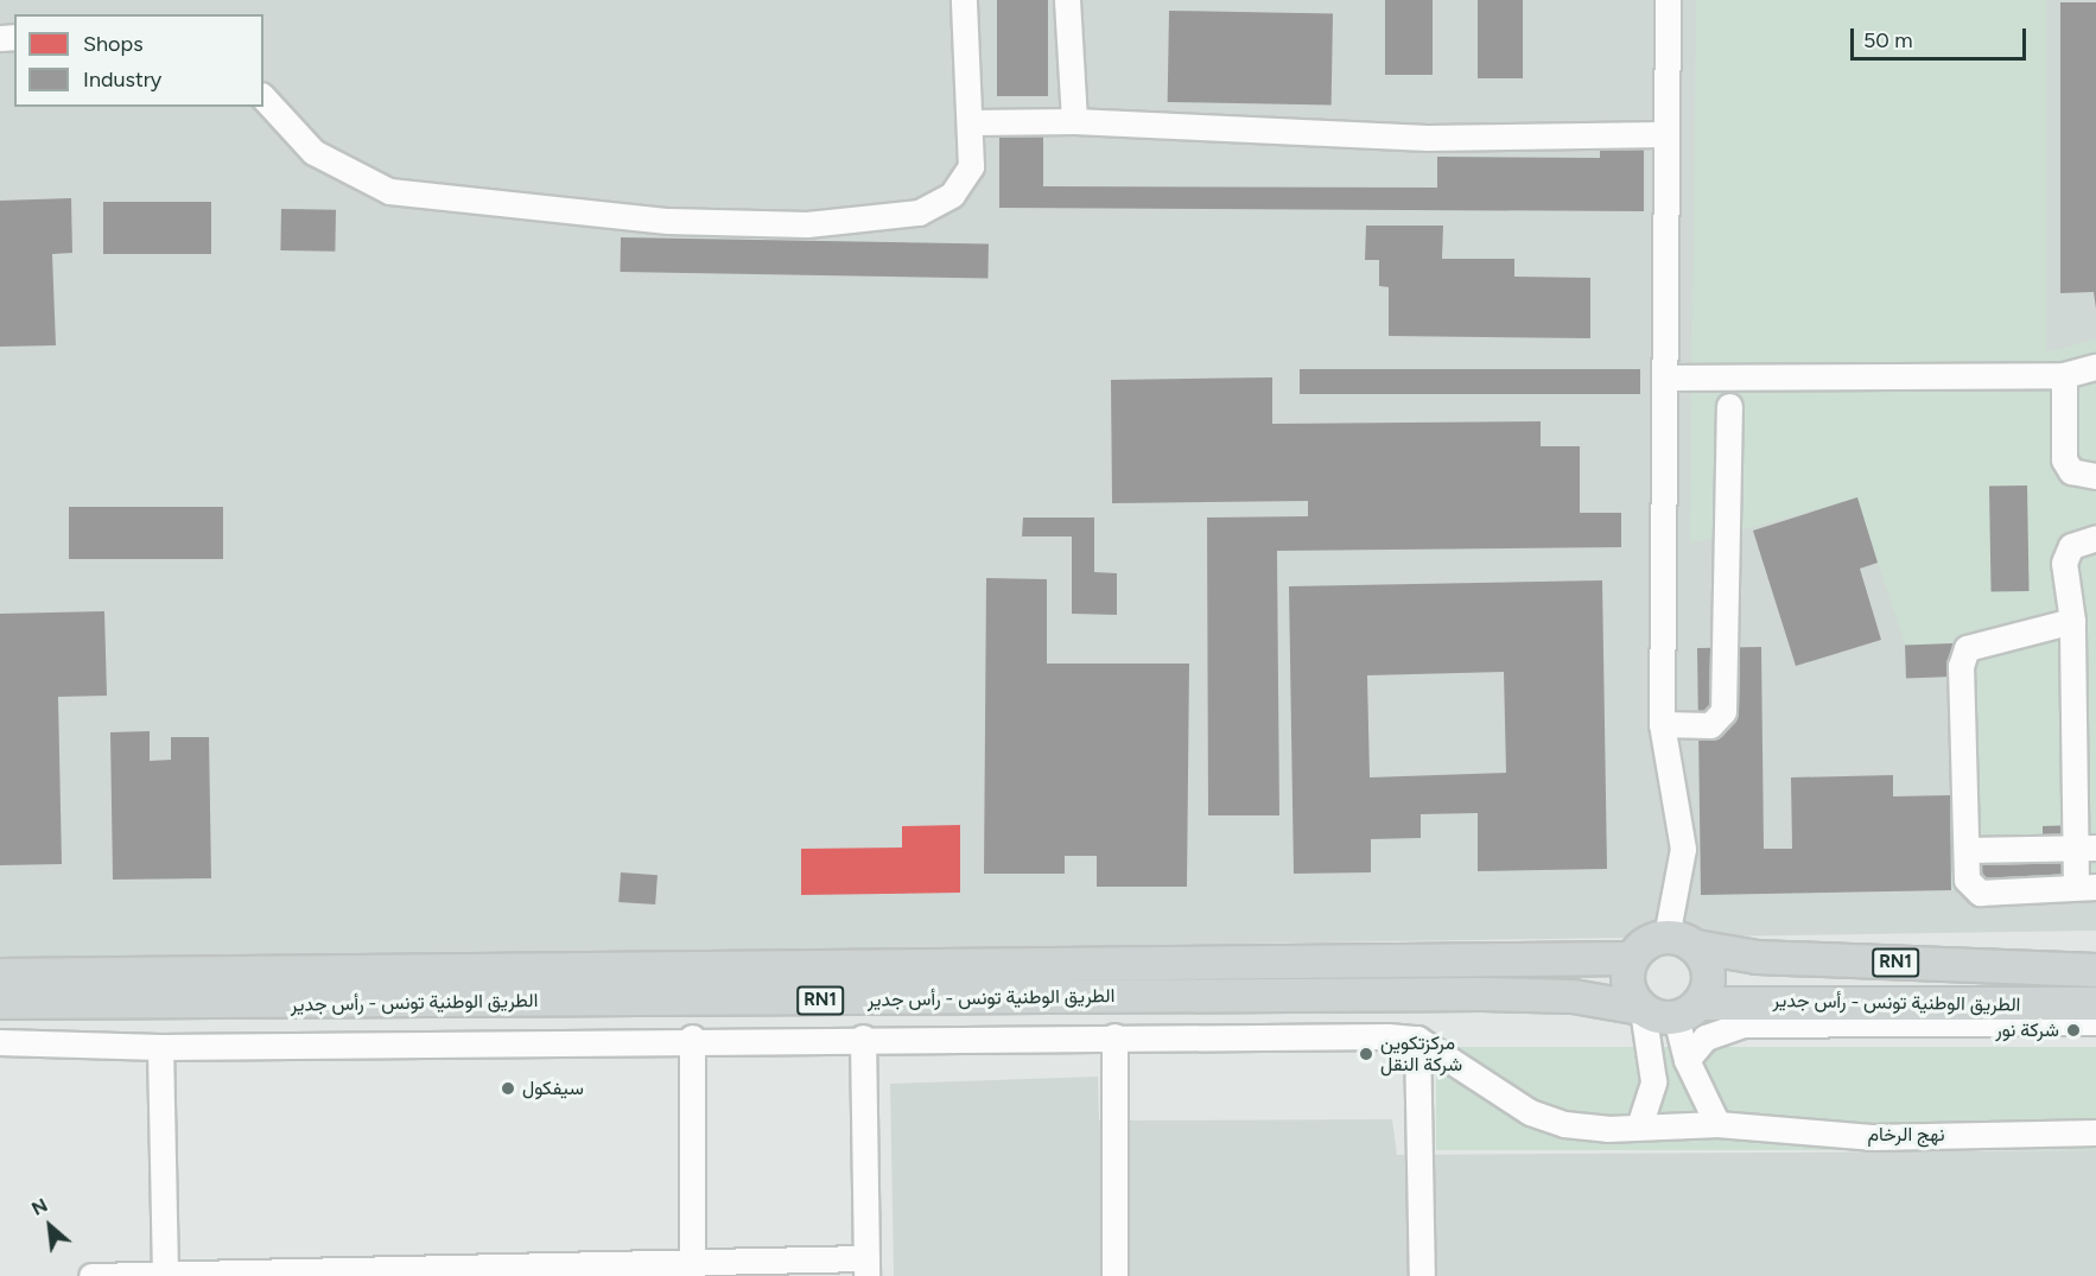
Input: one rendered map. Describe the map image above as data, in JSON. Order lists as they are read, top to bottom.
{
  "streets": {
    "main road": ["RN1", "الطريق الوطنية تونس - رأس جدير"],
    "street": ["نهج الرخام"]
  },
  "crossings": [
    ["RN1", "الطريق الوطنية تونس - رأس جدير"]
  ],
  "places": ["شركة نور", "مركزتكوين شركة النقل", "سيفكول"],
  "legend": ["Shops", "Industry"],
  "scale_bar": "50 m",
  "north": "top left"
}
